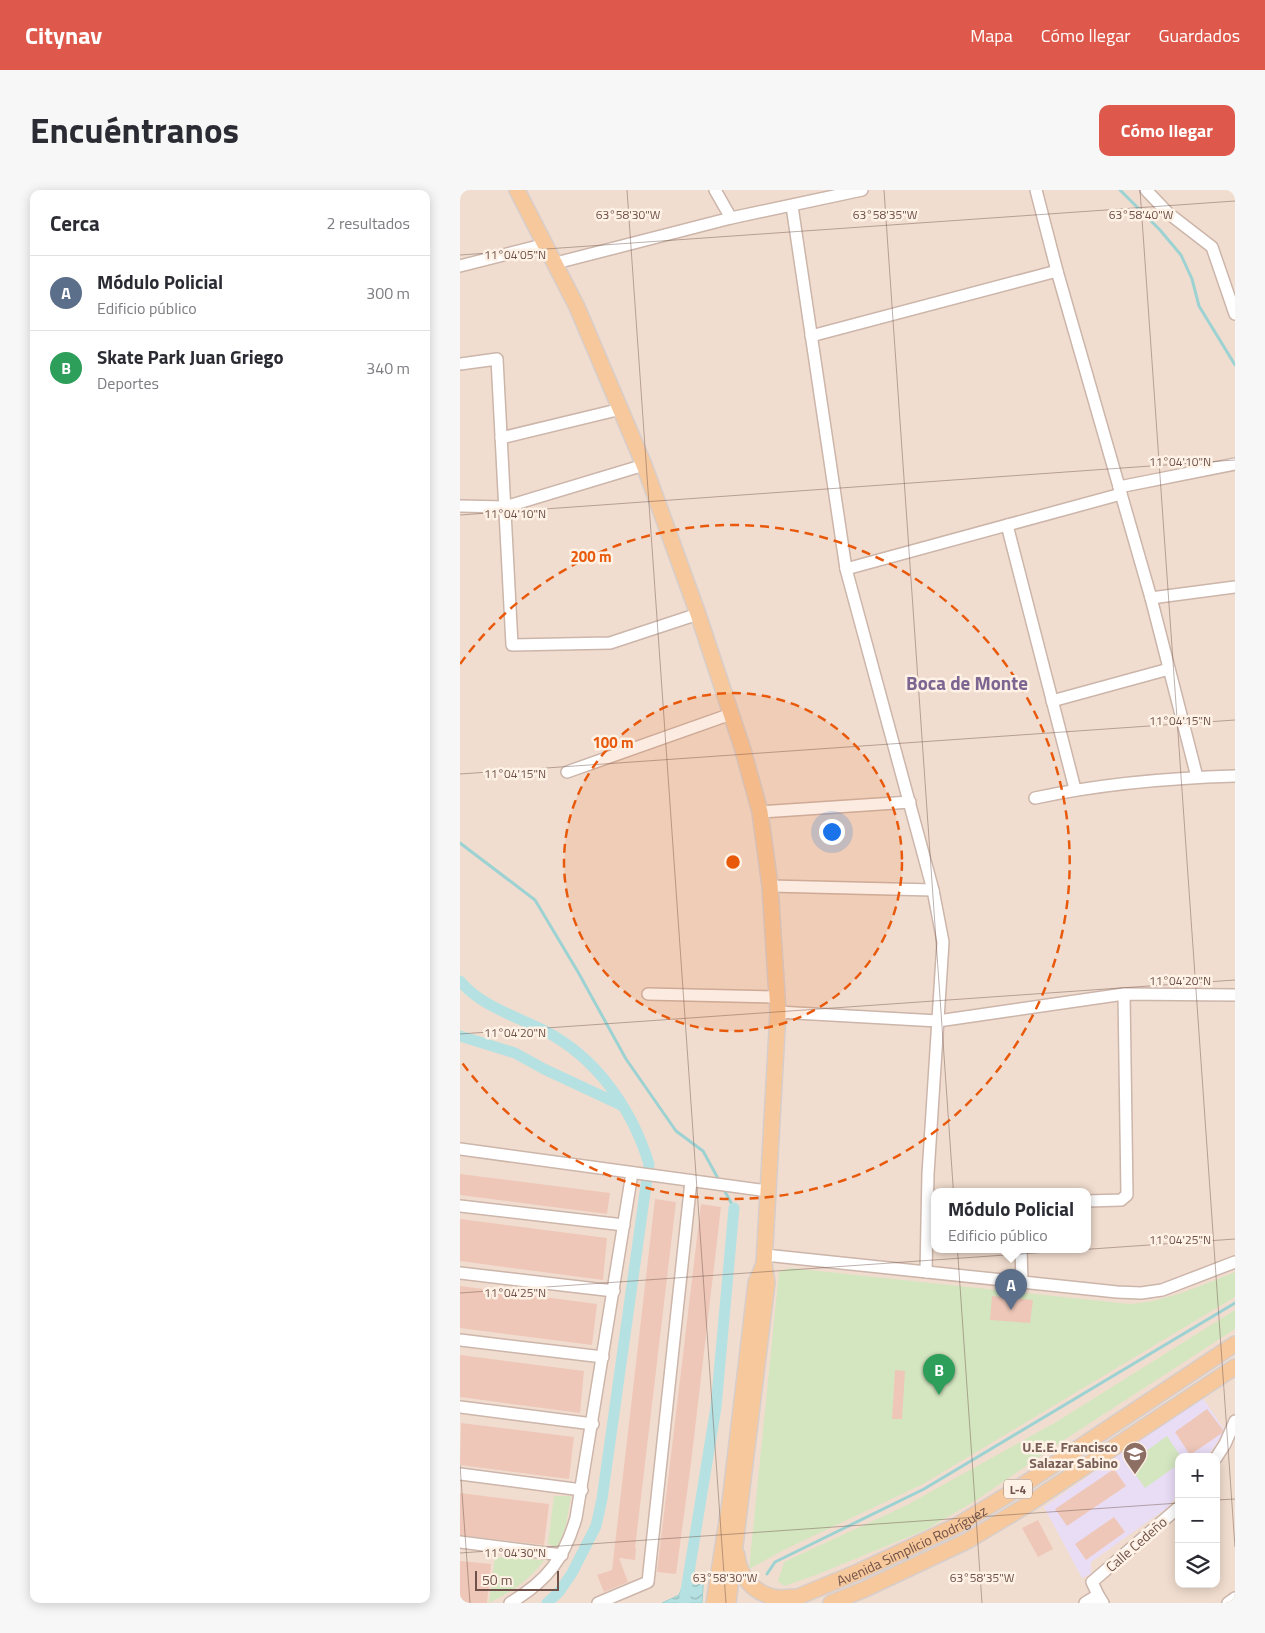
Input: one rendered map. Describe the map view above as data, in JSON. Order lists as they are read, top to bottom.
{
  "streets": {
    "main road": ["L-4", "Avenida Simplicio Rodríguez"],
    "street": ["Calle Cedeño"]
  },
  "districts": ["Boca de Monte"],
  "places": {
    "school or university": ["U.E.E. Francisco Salazar Sabino"]
  },
  "scale_bar": "50 m",
  "page": {
    "header": "Citynav",
    "nav": ["Mapa", "Cómo llegar", "Guardados"],
    "title": "Encuéntranos",
    "buttons": "Cómo llegar",
    "heading": ["Cerca", "2 resultados"],
    "list": [
      {
        "mark": "A",
        "name": "Módulo Policial",
        "note": "Edificio público",
        "value": "300 m"
      },
      {
        "mark": "B",
        "name": "Skate Park Juan Griego",
        "note": "Deportes",
        "value": "340 m"
      }
    ],
    "popup": ["Módulo Policial", "Edificio público"],
    "pins": ["A", "B"],
    "map_buttons": ["+", "−"],
    "scale": "50 m"
  },
  "coordinates": [
    "63°58'35\"W",
    "63°58'30\"W",
    "63°58'40\"W",
    "11°04'05\"N",
    "11°04'10\"N",
    "11°04'15\"N",
    "11°04'20\"N",
    "11°04'25\"N",
    "11°04'30\"N"
  ],
  "rings": ["200 m", "100 m"]
}
